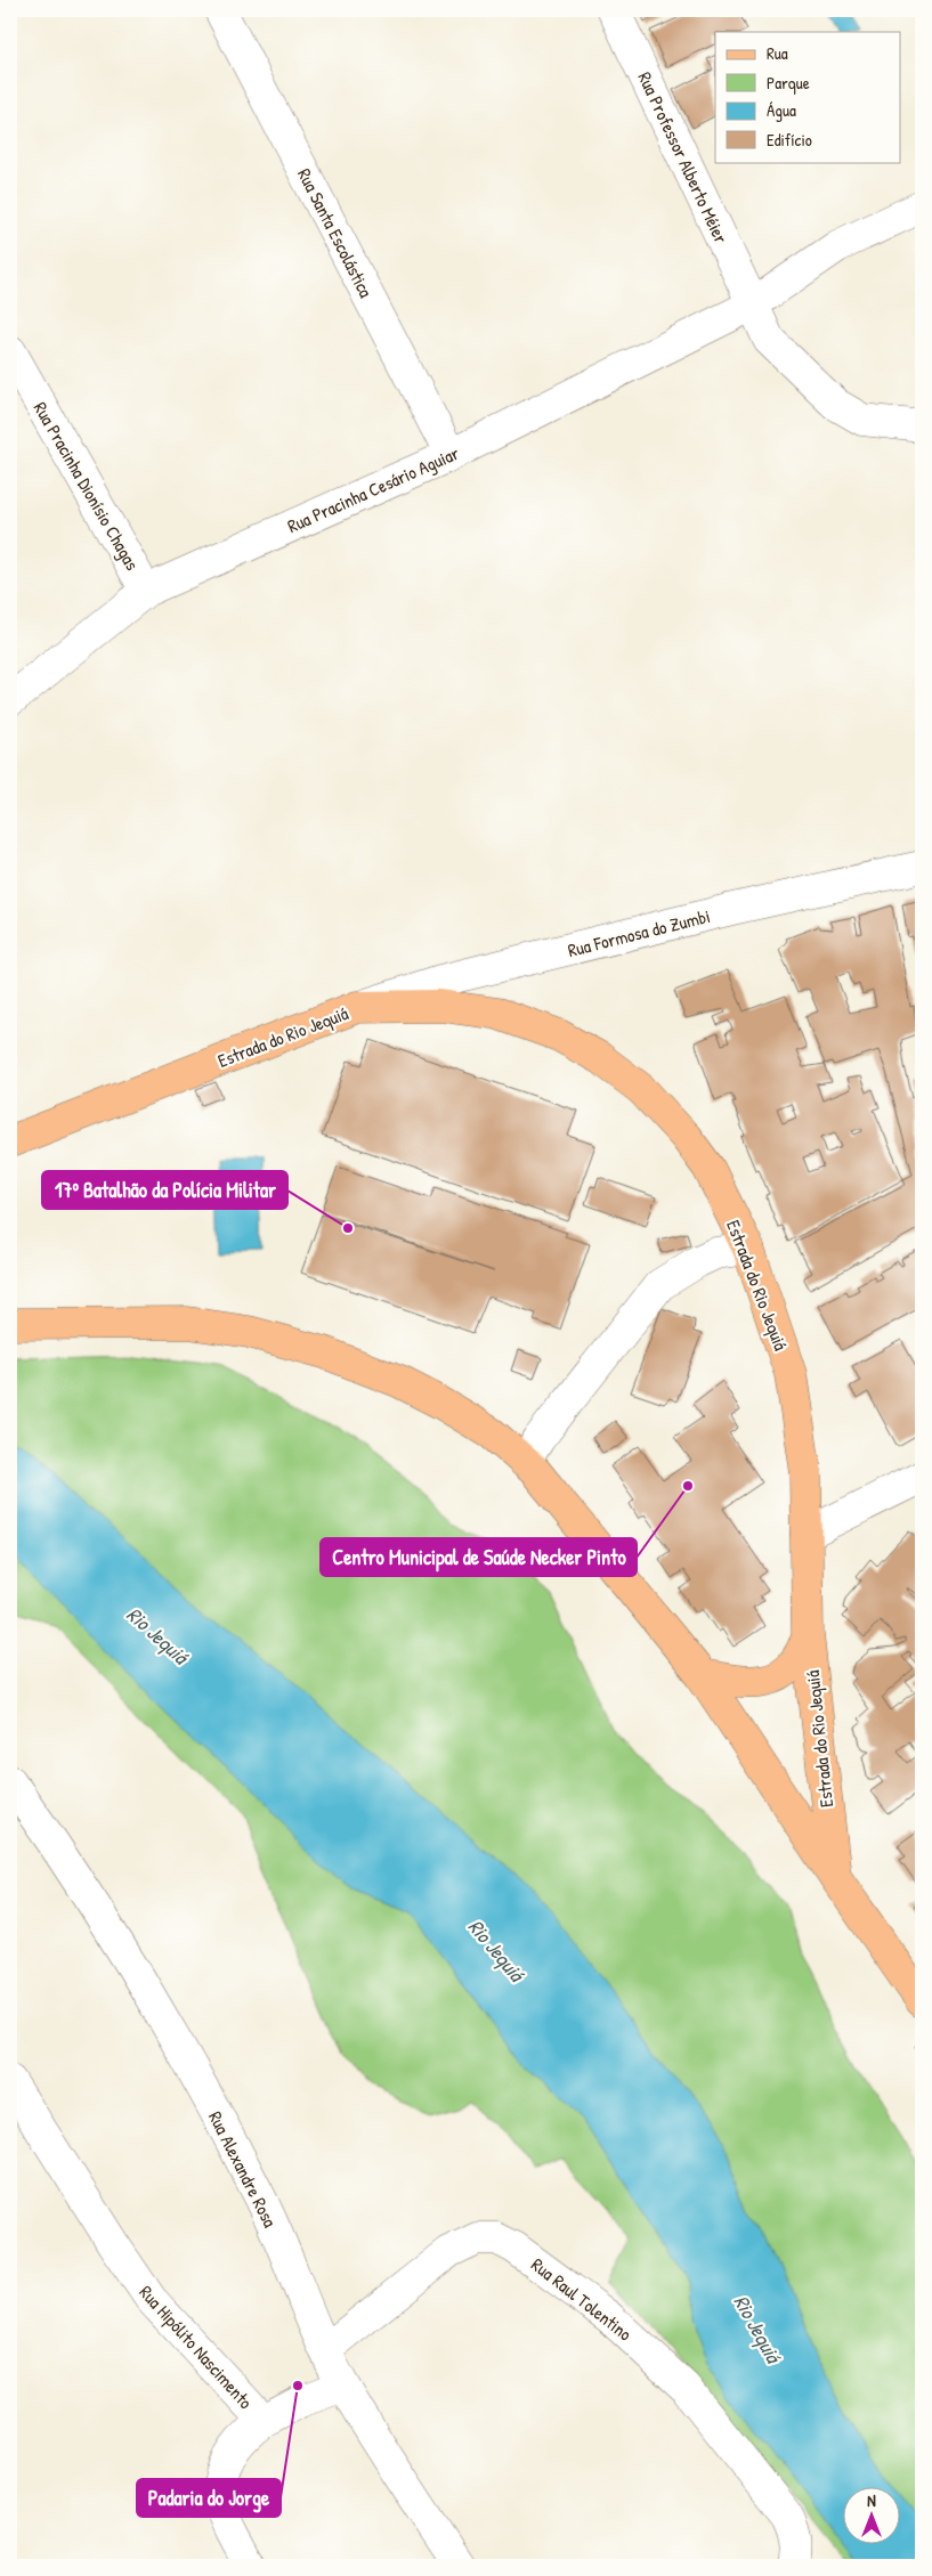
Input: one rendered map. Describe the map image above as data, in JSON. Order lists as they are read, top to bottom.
{
  "streets": {
    "main road": ["Estrada do Rio Jequiá"],
    "street": [
      "Rua Professor Alberto Méier",
      "Rua Santa Escolástica",
      "Rua Pracinha Dionísio Chagas",
      "Rua Pracinha Cesário Aguiar",
      "Rua Formosa do Zumbi",
      "Rua Alexandre Rosa",
      "Rua Raul Tolentino",
      "Rua Hipólito Nascimento"
    ]
  },
  "crossings": [
    ["Rua Professor Alberto Méier", "Rua Pracinha Cesário Aguiar"],
    ["Rua Santa Escolástica", "Rua Pracinha Cesário Aguiar"],
    ["Rua Pracinha Dionísio Chagas", "Rua Pracinha Cesário Aguiar"],
    ["Rua Formosa do Zumbi", "Estrada do Rio Jequiá"],
    ["Rua Alexandre Rosa", "Rua Raul Tolentino"],
    ["Rua Alexandre Rosa", "Rua Hipólito Nascimento"]
  ],
  "water": ["Rio Jequiá"],
  "places": ["17º Batalhão da Polícia Militar", "Centro Municipal de Saúde Necker Pinto", "Padaria do Jorge"],
  "legend": [
    "Rua",
    "Parque",
    "Água",
    "Edifício"
  ],
  "north": "top"
}
